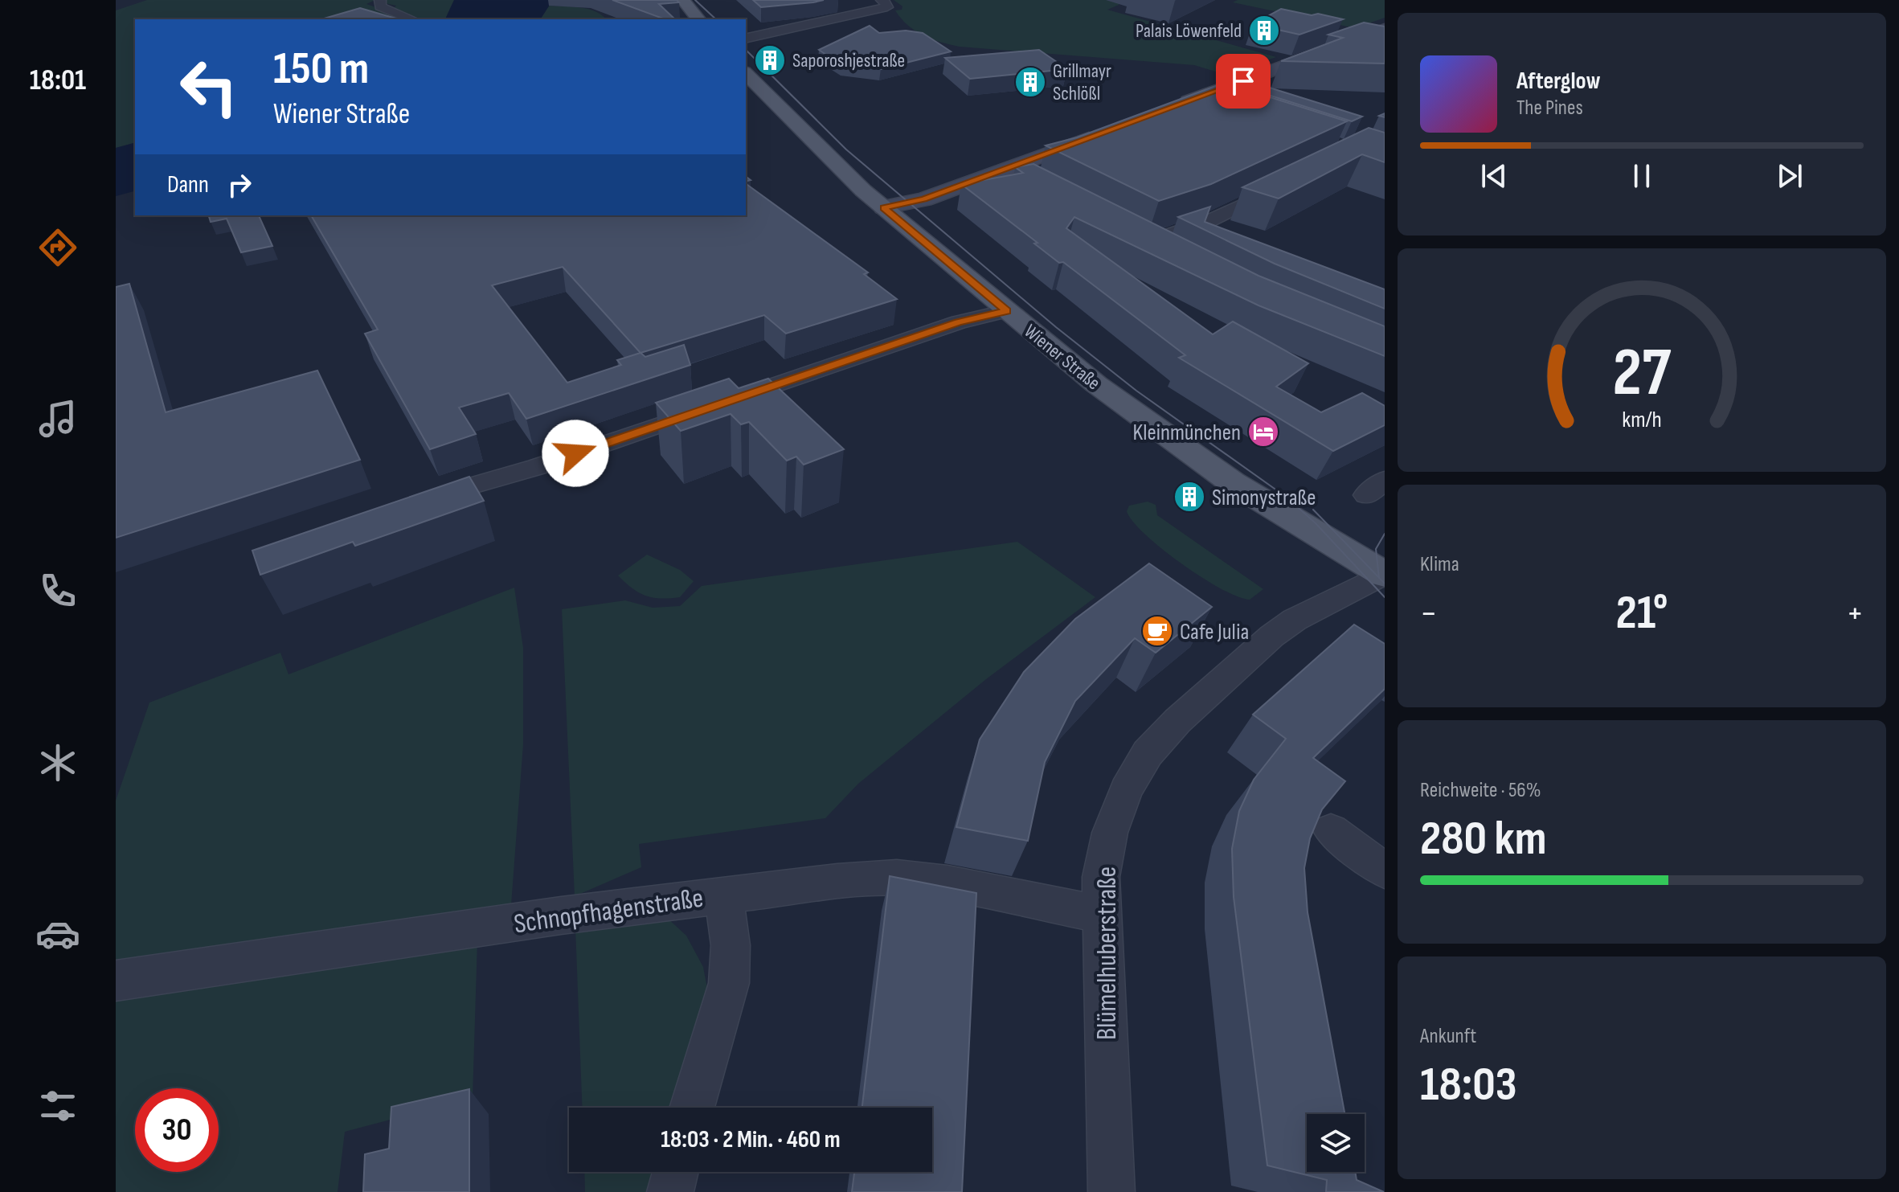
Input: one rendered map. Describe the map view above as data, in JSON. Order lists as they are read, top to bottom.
{
  "streets": {
    "main road": ["Wiener Straße"],
    "street": ["Schnopfhagenstraße", "Blümelhuberstraße"]
  },
  "crossings": [
    ["Wiener Straße", "Blümelhuberstraße"],
    ["Schnopfhagenstraße", "Blümelhuberstraße"]
  ],
  "places": {
    "building": [
      "Palais Löwenfeld",
      "Saporoshjestraße",
      "Grillmayr Schlößl",
      "Simonystraße"
    ],
    "hotel": ["Kleinmünchen"],
    "cafe": ["Cafe Julia"]
  },
  "page": {
    "tabs": "18:01",
    "turn": ["150 m", "Wiener Straße"],
    "song": ["Afterglow", "The Pines"],
    "then": "Dann",
    "tile": [
      "Klima",
      ["Reichweite · 56%", "280 km"],
      ["Ankunft", "18:03"]
    ],
    "heat": ["−", "21°", "+"],
    "limit": "30",
    "trip": "18:03 · 2 Min. · 460 m",
    "gauge": ["27", "km/h"]
  }
}
